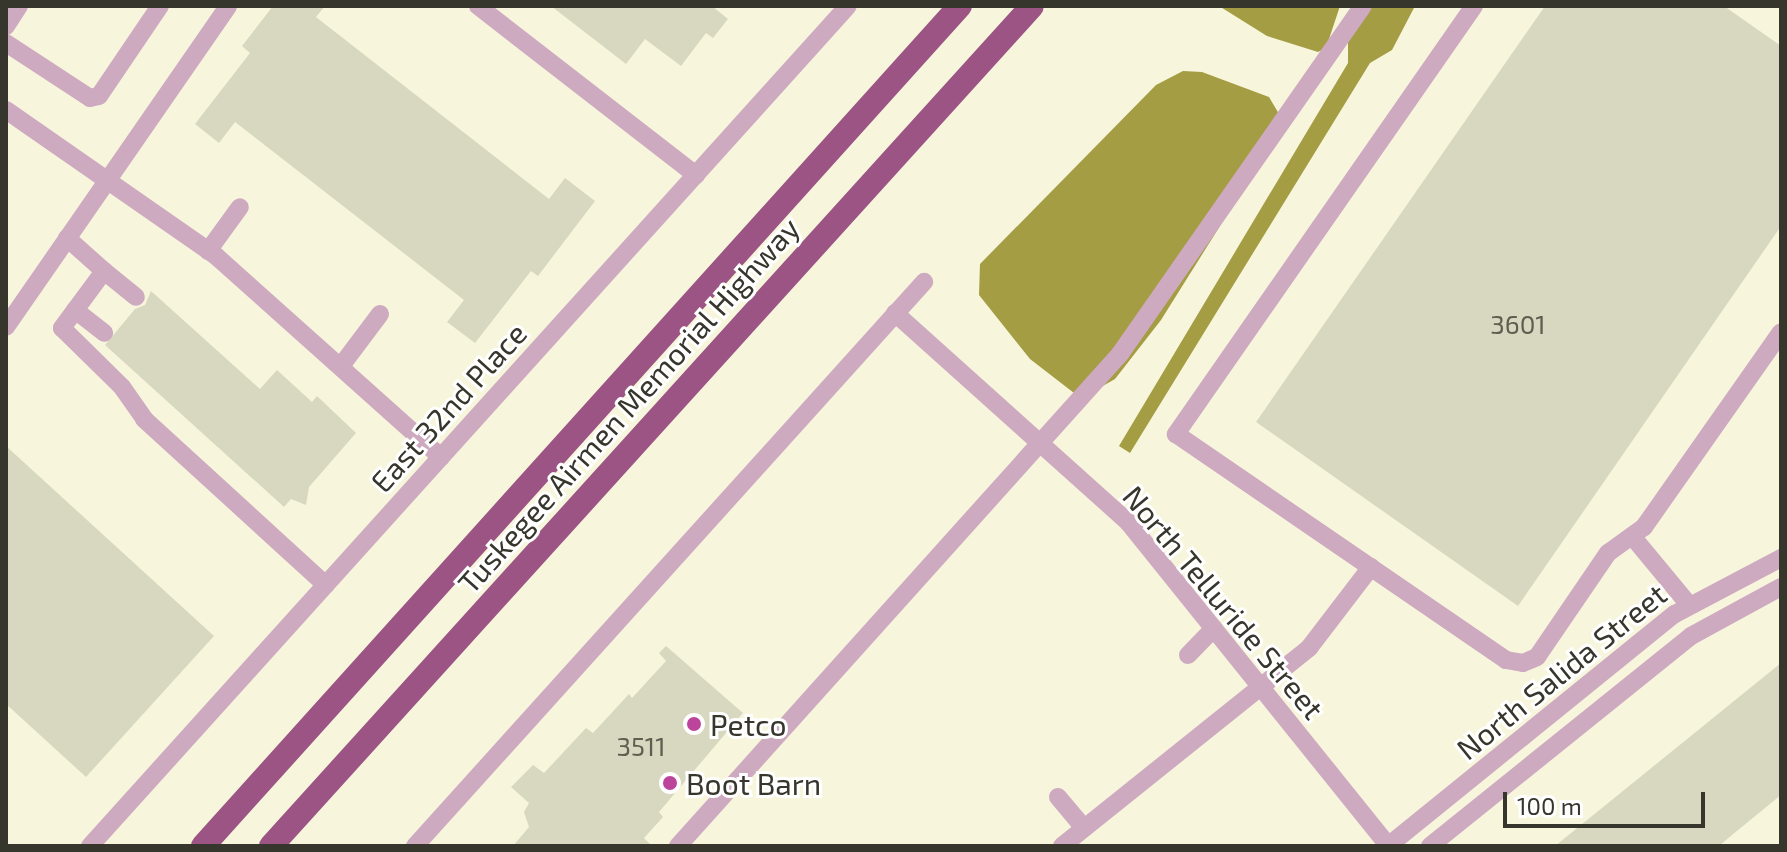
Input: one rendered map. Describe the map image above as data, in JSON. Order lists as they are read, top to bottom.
{
  "streets": {
    "highway": ["Tuskegee Airmen Memorial Highway"],
    "street": ["East 32nd Place", "North Telluride Street", "North Salida Street"]
  },
  "crossings": [
    ["North Telluride Street", "North Salida Street"]
  ],
  "places": ["Petco", "Boot Barn"],
  "house_numbers": ["3601", "3511"],
  "scale_bar": "100 m"
}
